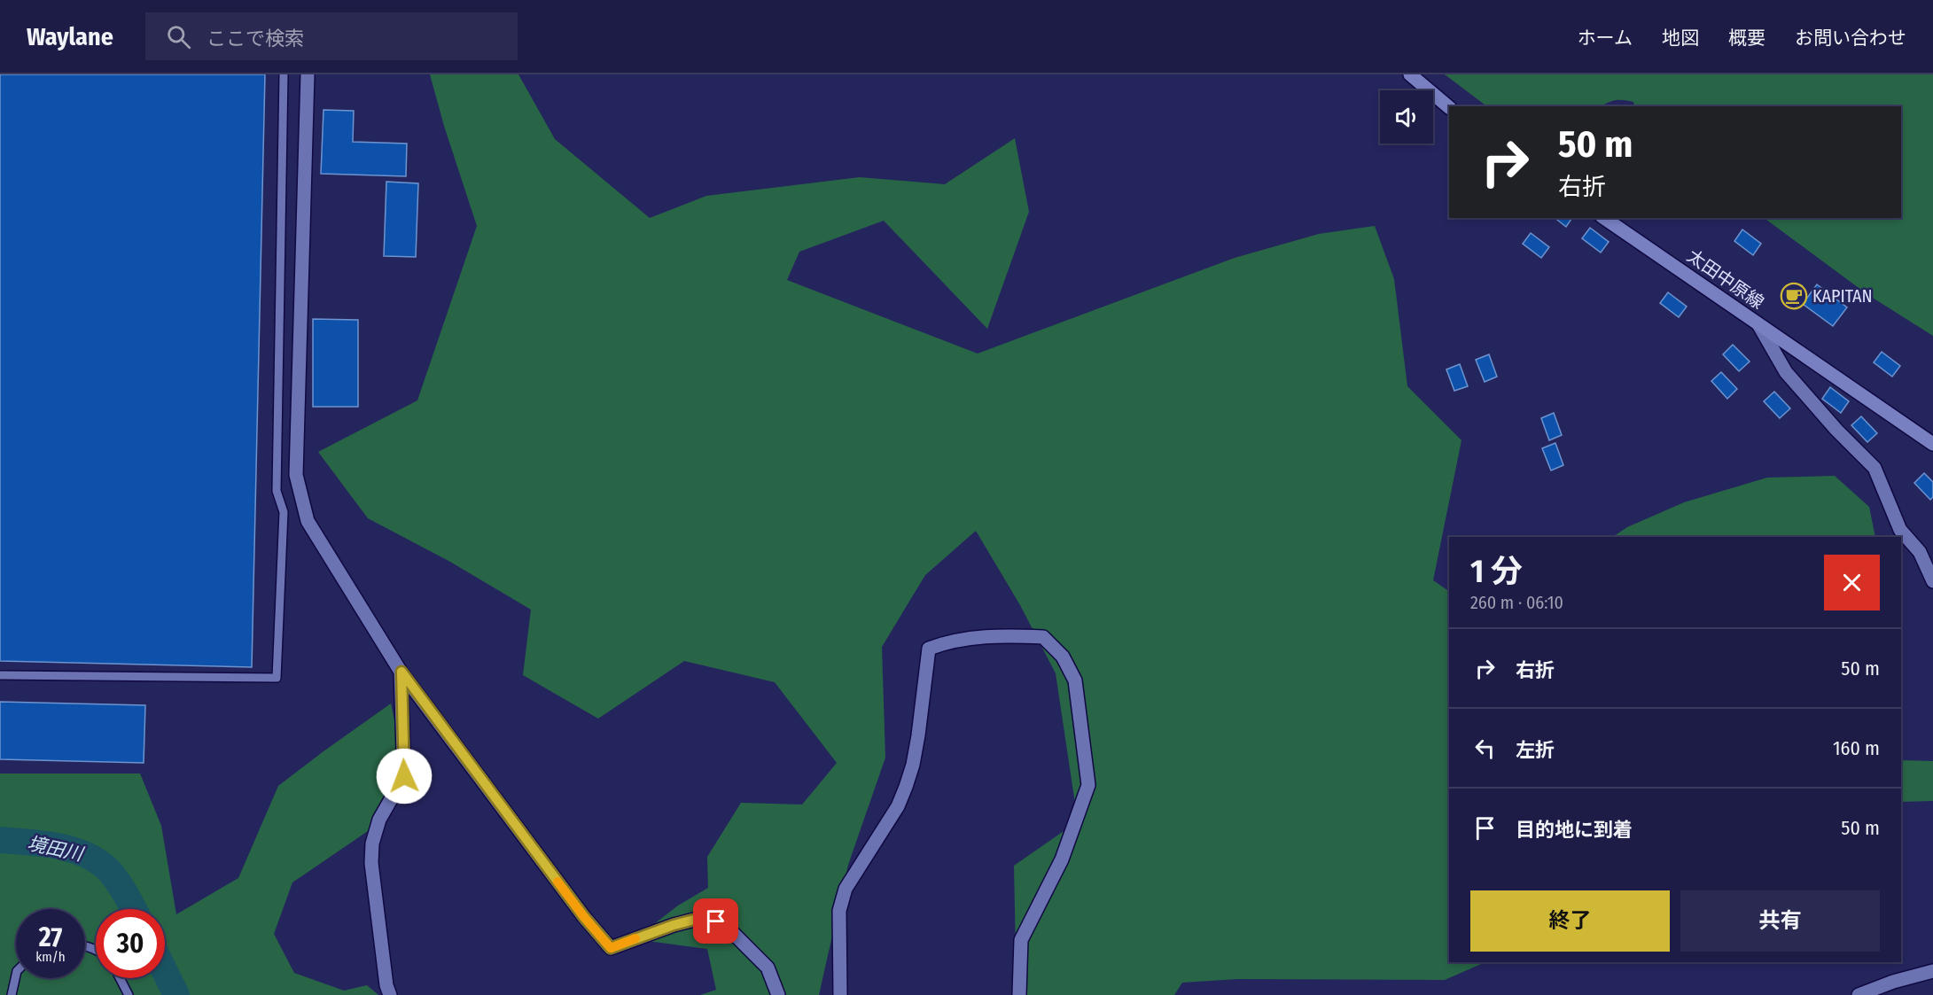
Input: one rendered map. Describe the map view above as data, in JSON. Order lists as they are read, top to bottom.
{
  "streets": {
    "main road": ["太田中原線"]
  },
  "water": ["境田川"],
  "places": {
    "cafe": ["KAPITAN"]
  },
  "page": {
    "header": "Waylane",
    "search": "ここで検索",
    "nav": [
      "ホーム",
      "地図",
      "概要",
      "お問い合わせ"
    ],
    "turn": ["50 m", "右折"],
    "heading": ["1 分", "260 m · 06:10"],
    "list": [
      {
        "name": "右折",
        "value": "50 m"
      },
      {
        "name": "左折",
        "value": "160 m"
      },
      {
        "name": "目的地に到着",
        "value": "50 m"
      }
    ],
    "buttons": ["終了", "共有"],
    "speed": "27 km/h",
    "limit": "30"
  }
}
